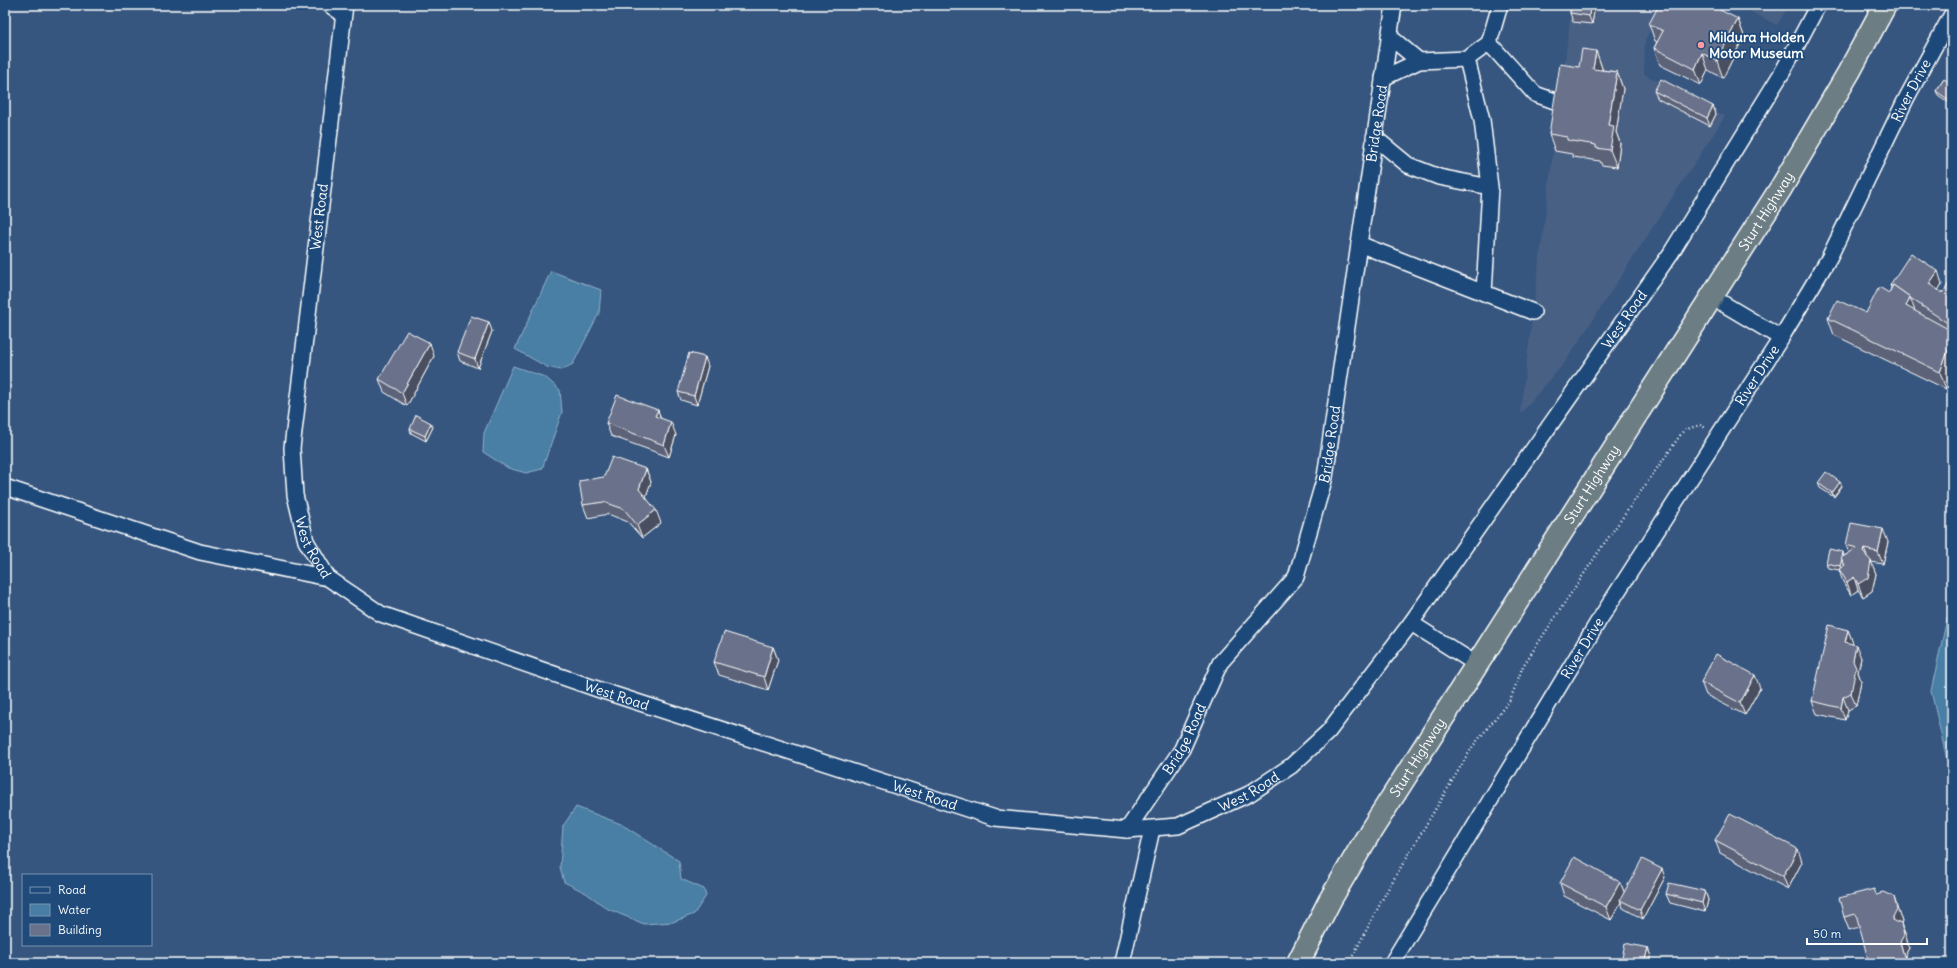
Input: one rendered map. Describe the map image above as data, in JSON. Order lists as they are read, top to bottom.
{
  "streets": {
    "highway": ["Sturt Highway"],
    "street": ["River Drive", "Bridge Road", "West Road"]
  },
  "crossings": [
    ["River Drive", "Sturt Highway"],
    ["Bridge Road", "West Road"]
  ],
  "places": ["Mildura Holden Motor Museum"],
  "legend": ["Road", "Water", "Building"],
  "scale_bar": "50 m"
}
